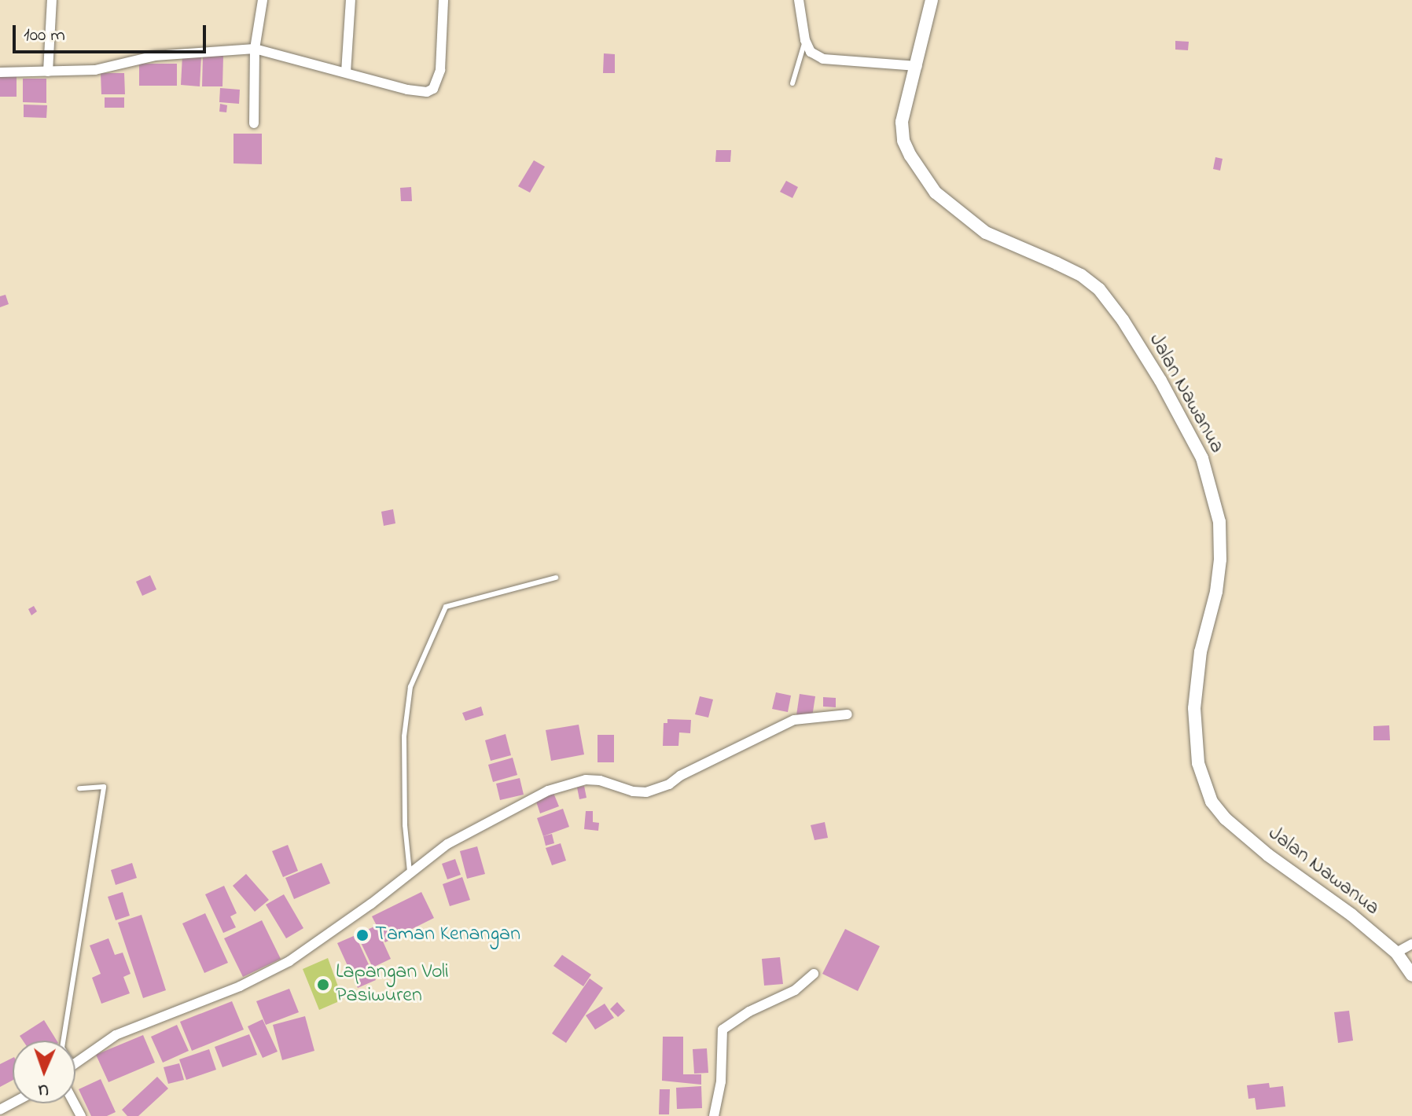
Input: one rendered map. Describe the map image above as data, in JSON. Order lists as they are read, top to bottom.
{
  "streets": {
    "street": ["Jalan Nawanua"]
  },
  "places": ["Taman Kenangan", "Lapangan Voli Pasiwuren"],
  "scale_bar": "100 m",
  "north": "bottom"
}
